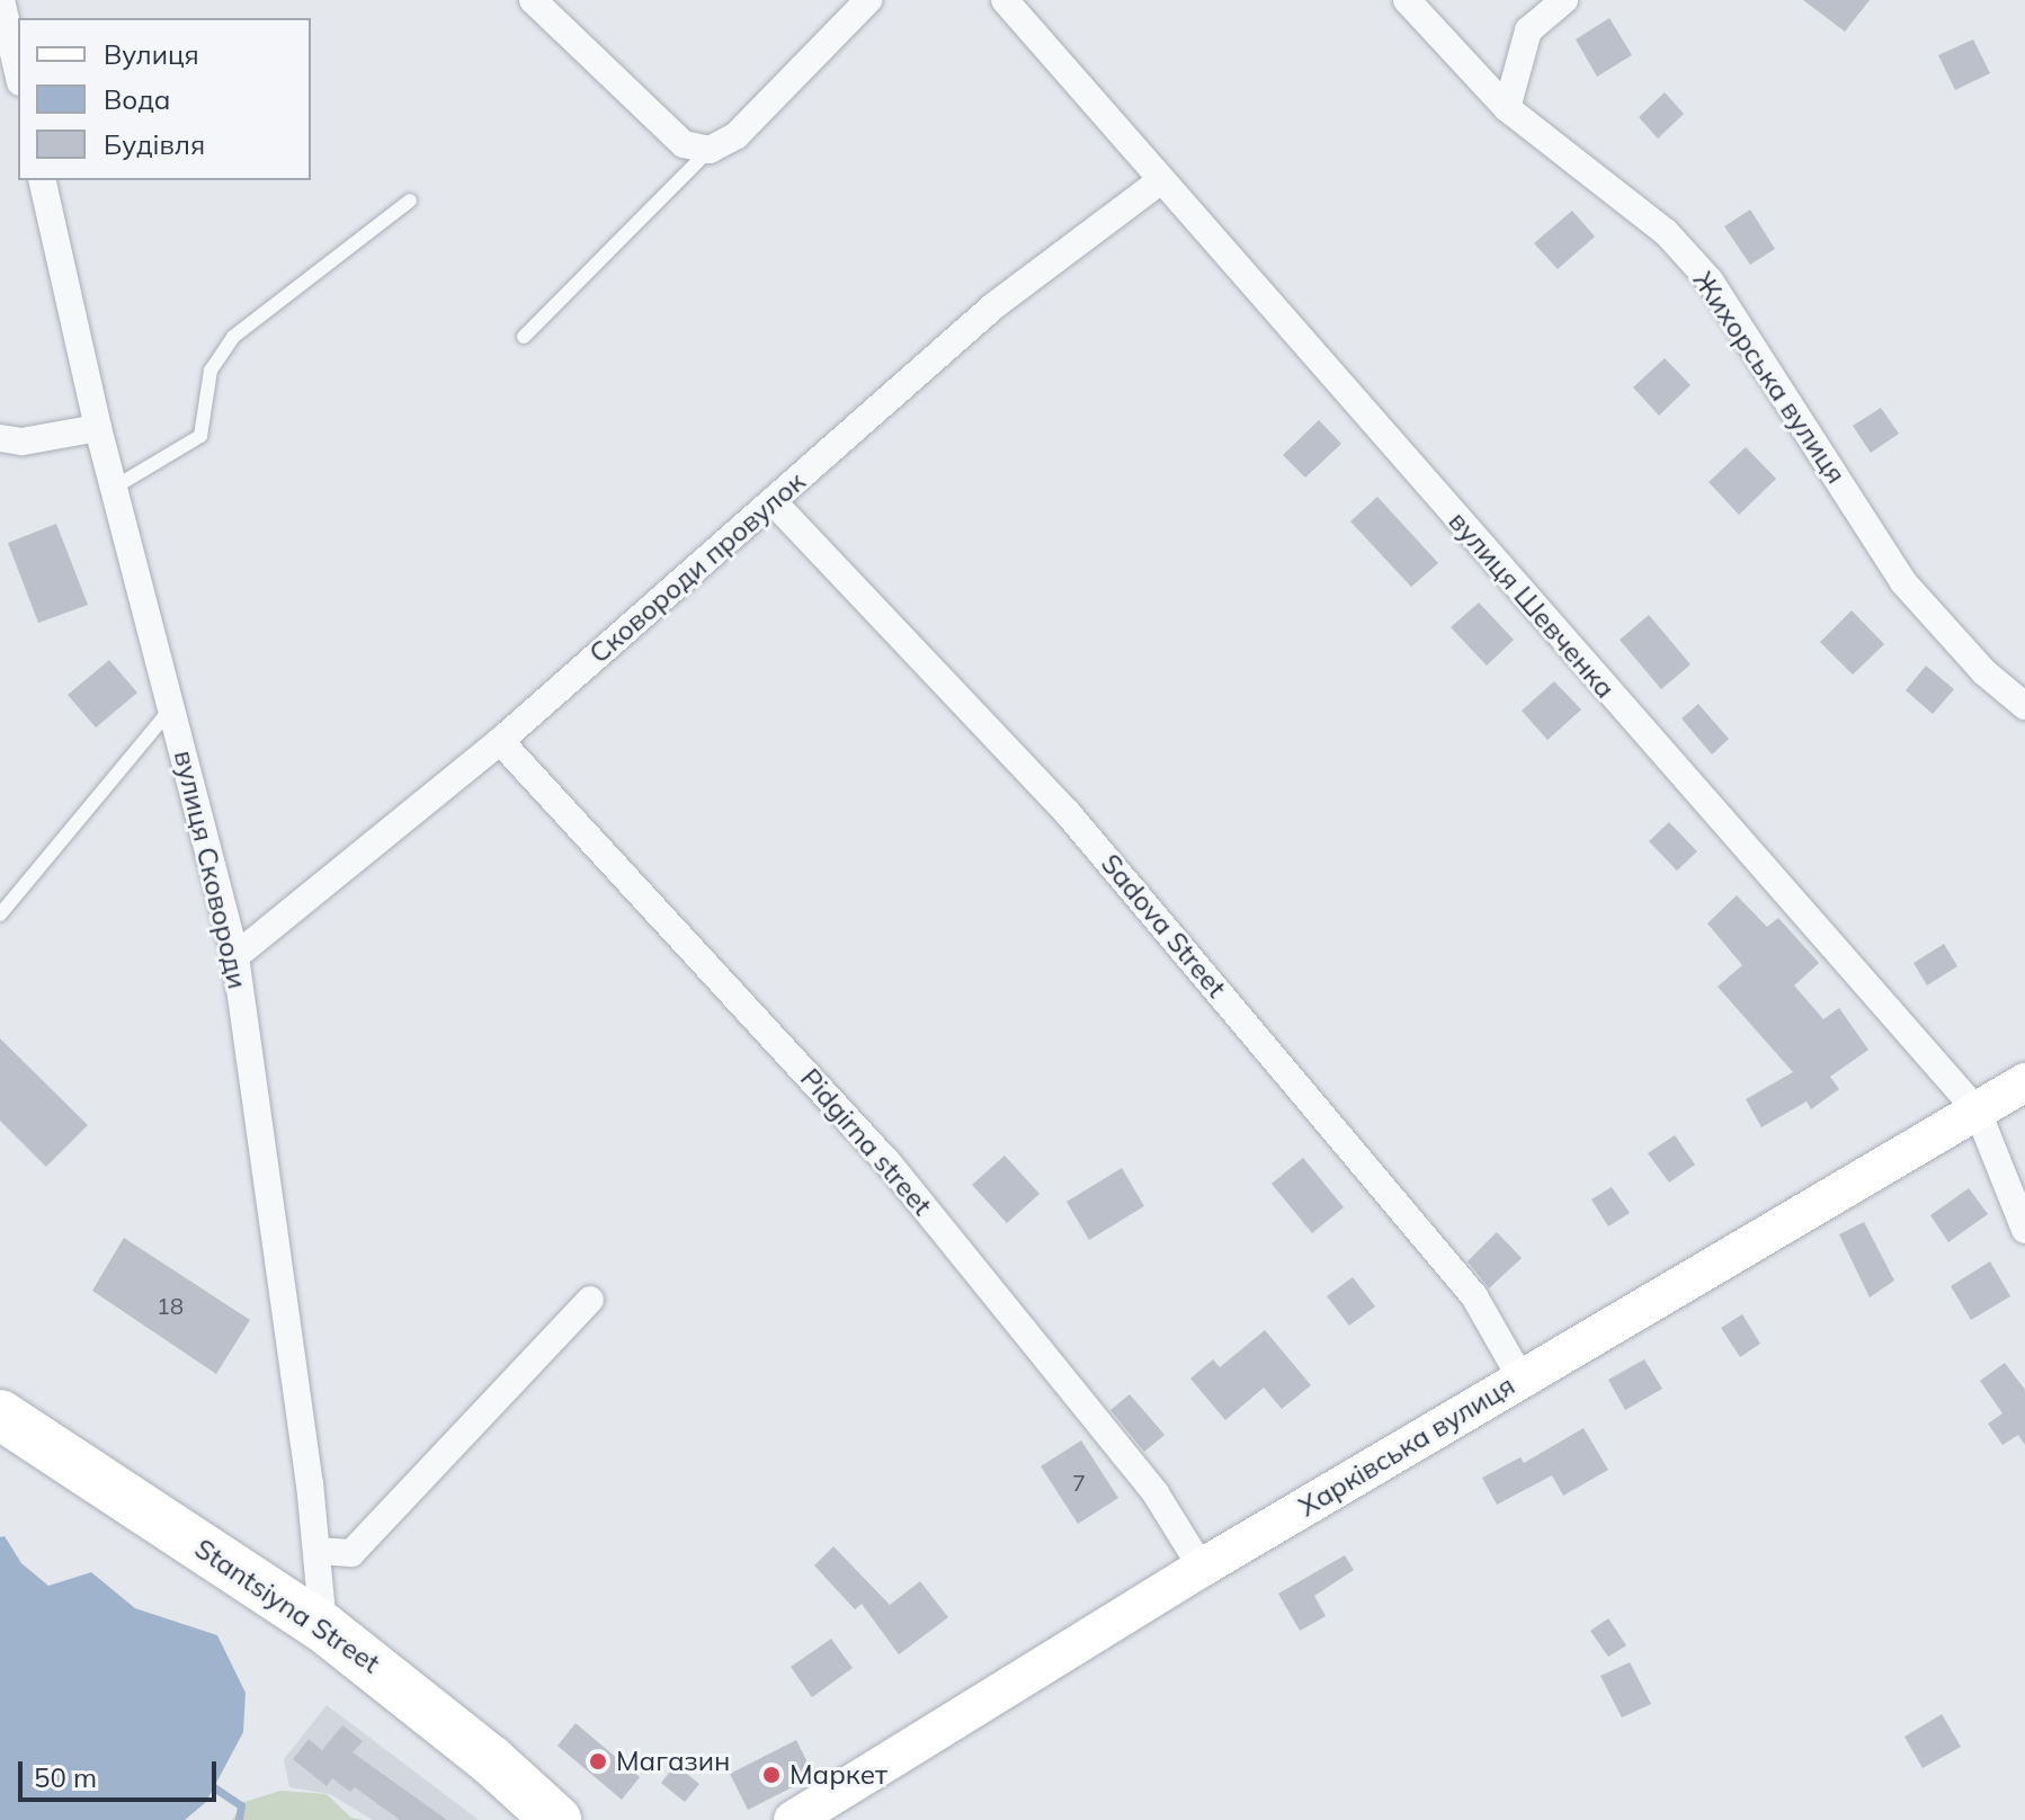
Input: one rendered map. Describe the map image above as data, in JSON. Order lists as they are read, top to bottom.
{
  "streets": {
    "highway": ["Stantsiyna Street"],
    "main road": ["Харківська вулиця"],
    "street": [
      "Жихорська вулиця",
      "Сковороди провулок",
      "вулиця Шевченка",
      "вулиця Сковороди",
      "Sadova Street",
      "Pidgirna street"
    ]
  },
  "crossings": [
    ["Сковороди провулок", "вулиця Шевченка"],
    ["Сковороди провулок", "вулиця Сковороди"],
    ["Сковороди провулок", "Sadova Street"],
    ["Сковороди провулок", "Pidgirna street"],
    ["вулиця Шевченка", "Харківська вулиця"],
    ["вулиця Сковороди", "Stantsiyna Street"],
    ["Sadova Street", "Харківська вулиця"],
    ["Pidgirna street", "Харківська вулиця"]
  ],
  "places": ["Магазин", "Маркет"],
  "house_numbers": ["18", "7"],
  "legend": ["Вулиця", "Вода", "Будівля"],
  "scale_bar": "50 m"
}
